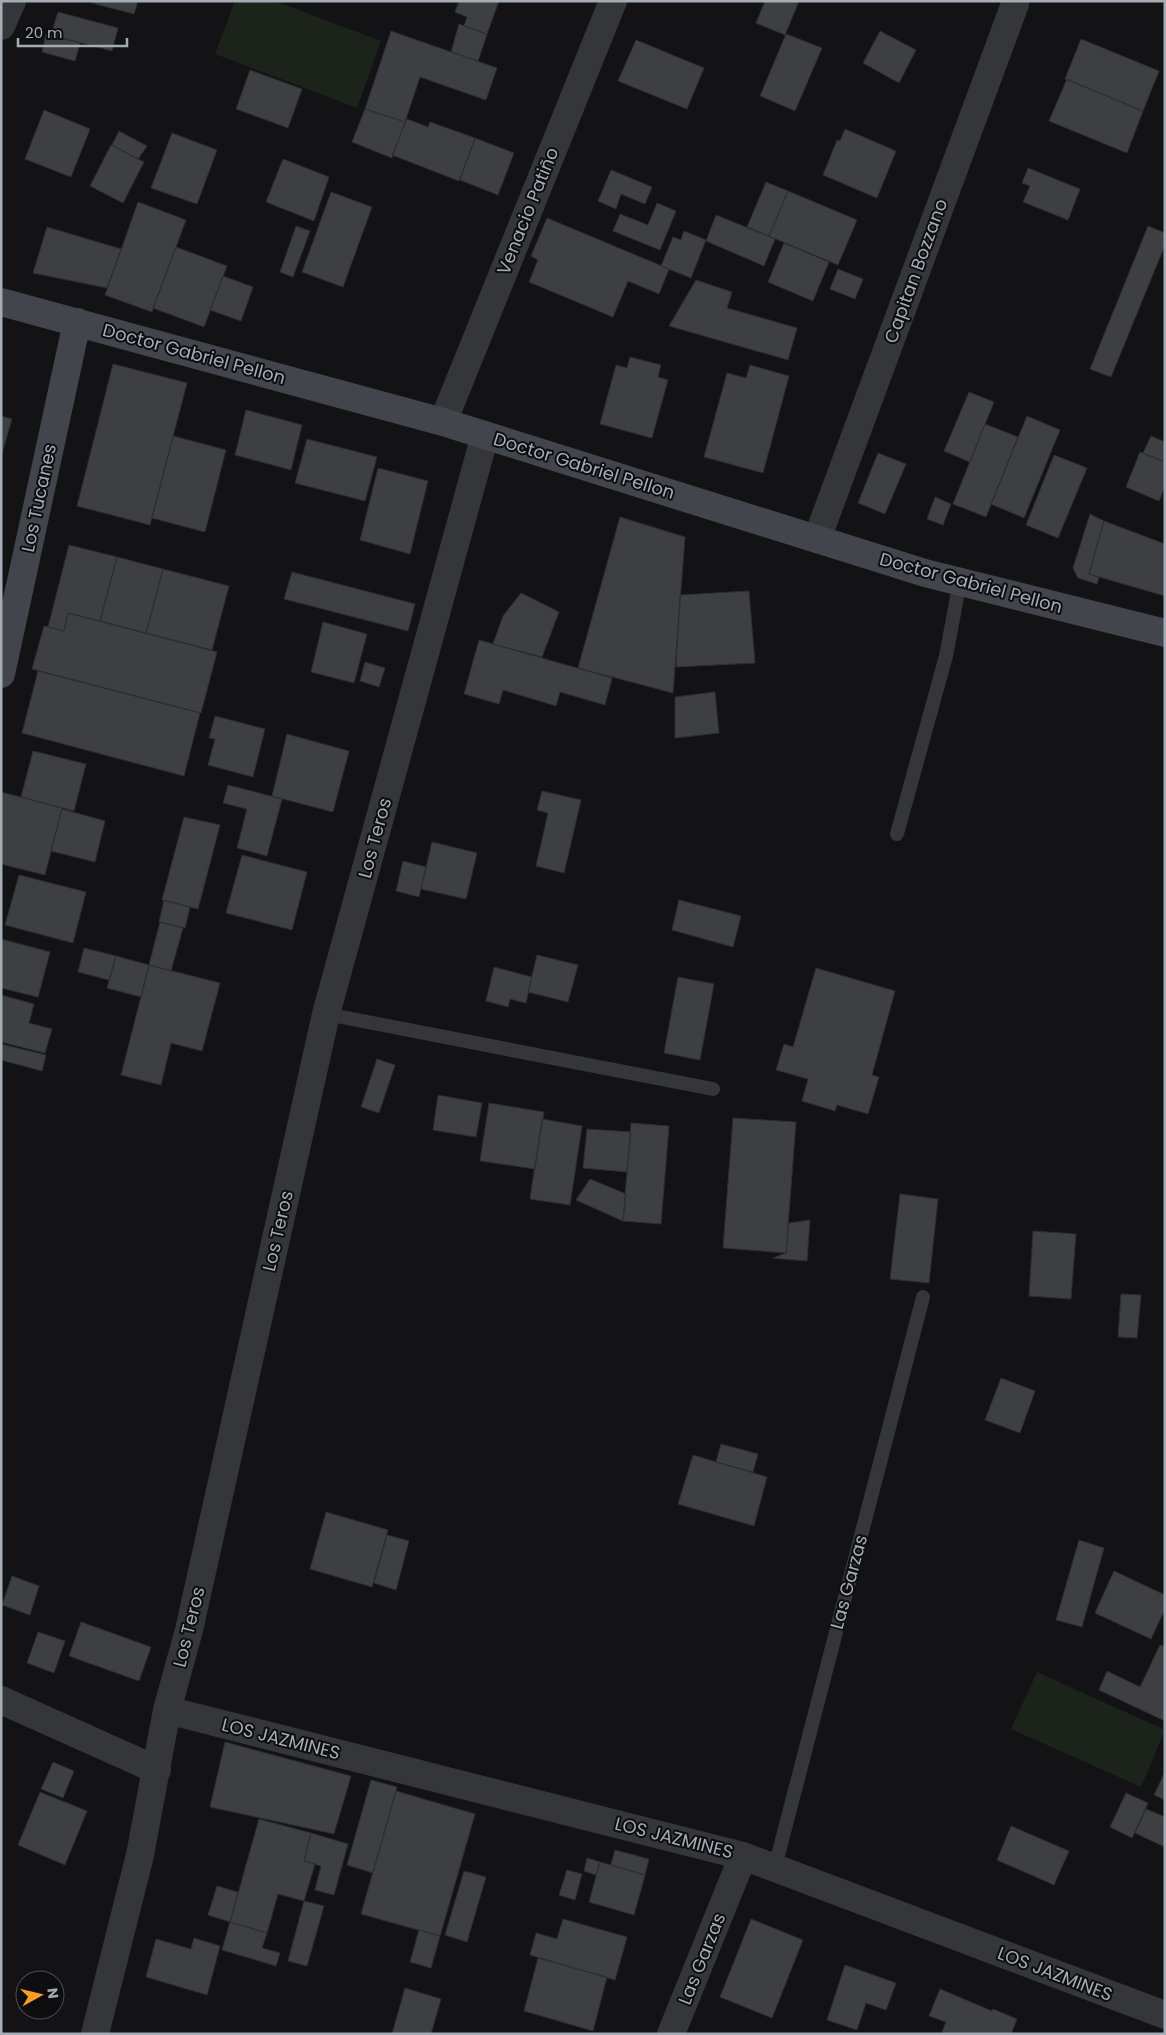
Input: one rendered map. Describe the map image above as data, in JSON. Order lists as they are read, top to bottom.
{
  "streets": {
    "street": [
      "Venacio Patiño",
      "Capitan Bozzano",
      "Doctor Gabriel Pellon",
      "Los Tucanes",
      "Los Teros",
      "Las Garzas",
      "LOS JAZMINES"
    ]
  },
  "crossings": [
    ["Venacio Patiño", "Doctor Gabriel Pellon"],
    ["Capitan Bozzano", "Doctor Gabriel Pellon"],
    ["Doctor Gabriel Pellon", "Los Tucanes"],
    ["Doctor Gabriel Pellon", "Los Teros"],
    ["Los Teros", "LOS JAZMINES"],
    ["Las Garzas", "LOS JAZMINES"]
  ],
  "scale_bar": "20 m",
  "north": "right"
}
